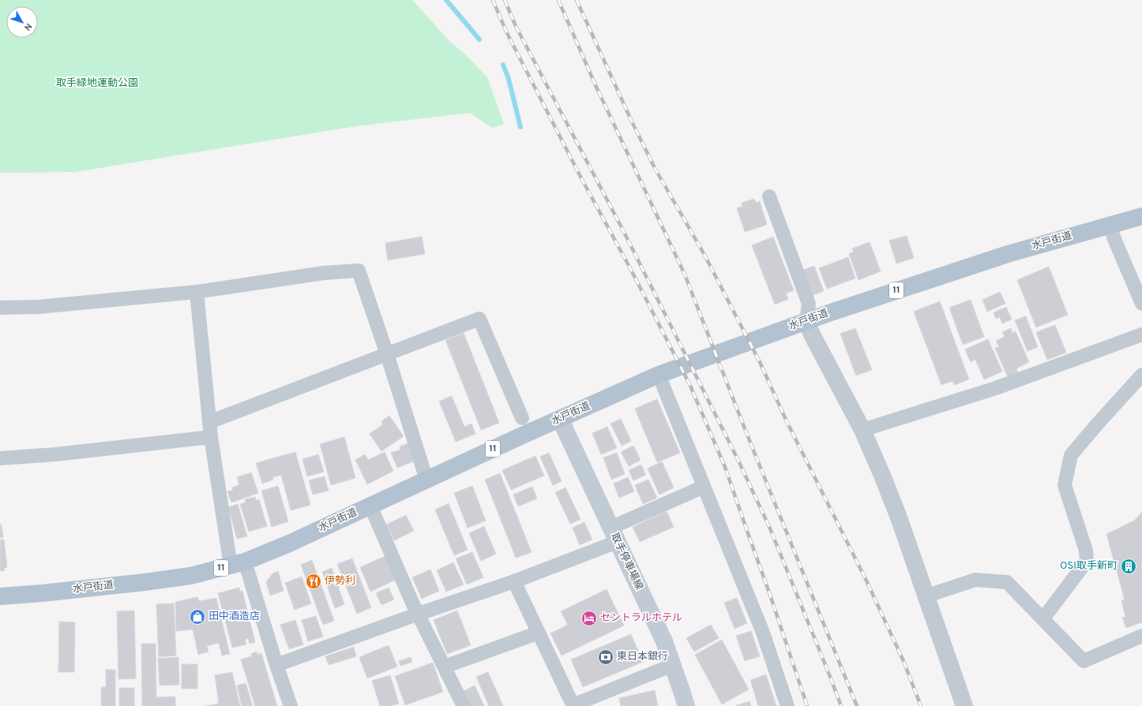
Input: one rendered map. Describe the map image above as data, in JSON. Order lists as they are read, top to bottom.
{
  "streets": {
    "main road": ["水戸街道", "11", "取手停車場線"]
  },
  "crossings": [
    ["水戸街道", "取手停車場線"]
  ],
  "parks": ["取手緑地運動公園"],
  "places": {
    "building": ["OSI取手新町"],
    "restaurant": ["伊勢利"],
    "shop": ["田中酒造店"],
    "hotel": ["セントラルホテル"],
    "bank": ["東日本銀行"]
  },
  "north": "bottom right"
}
